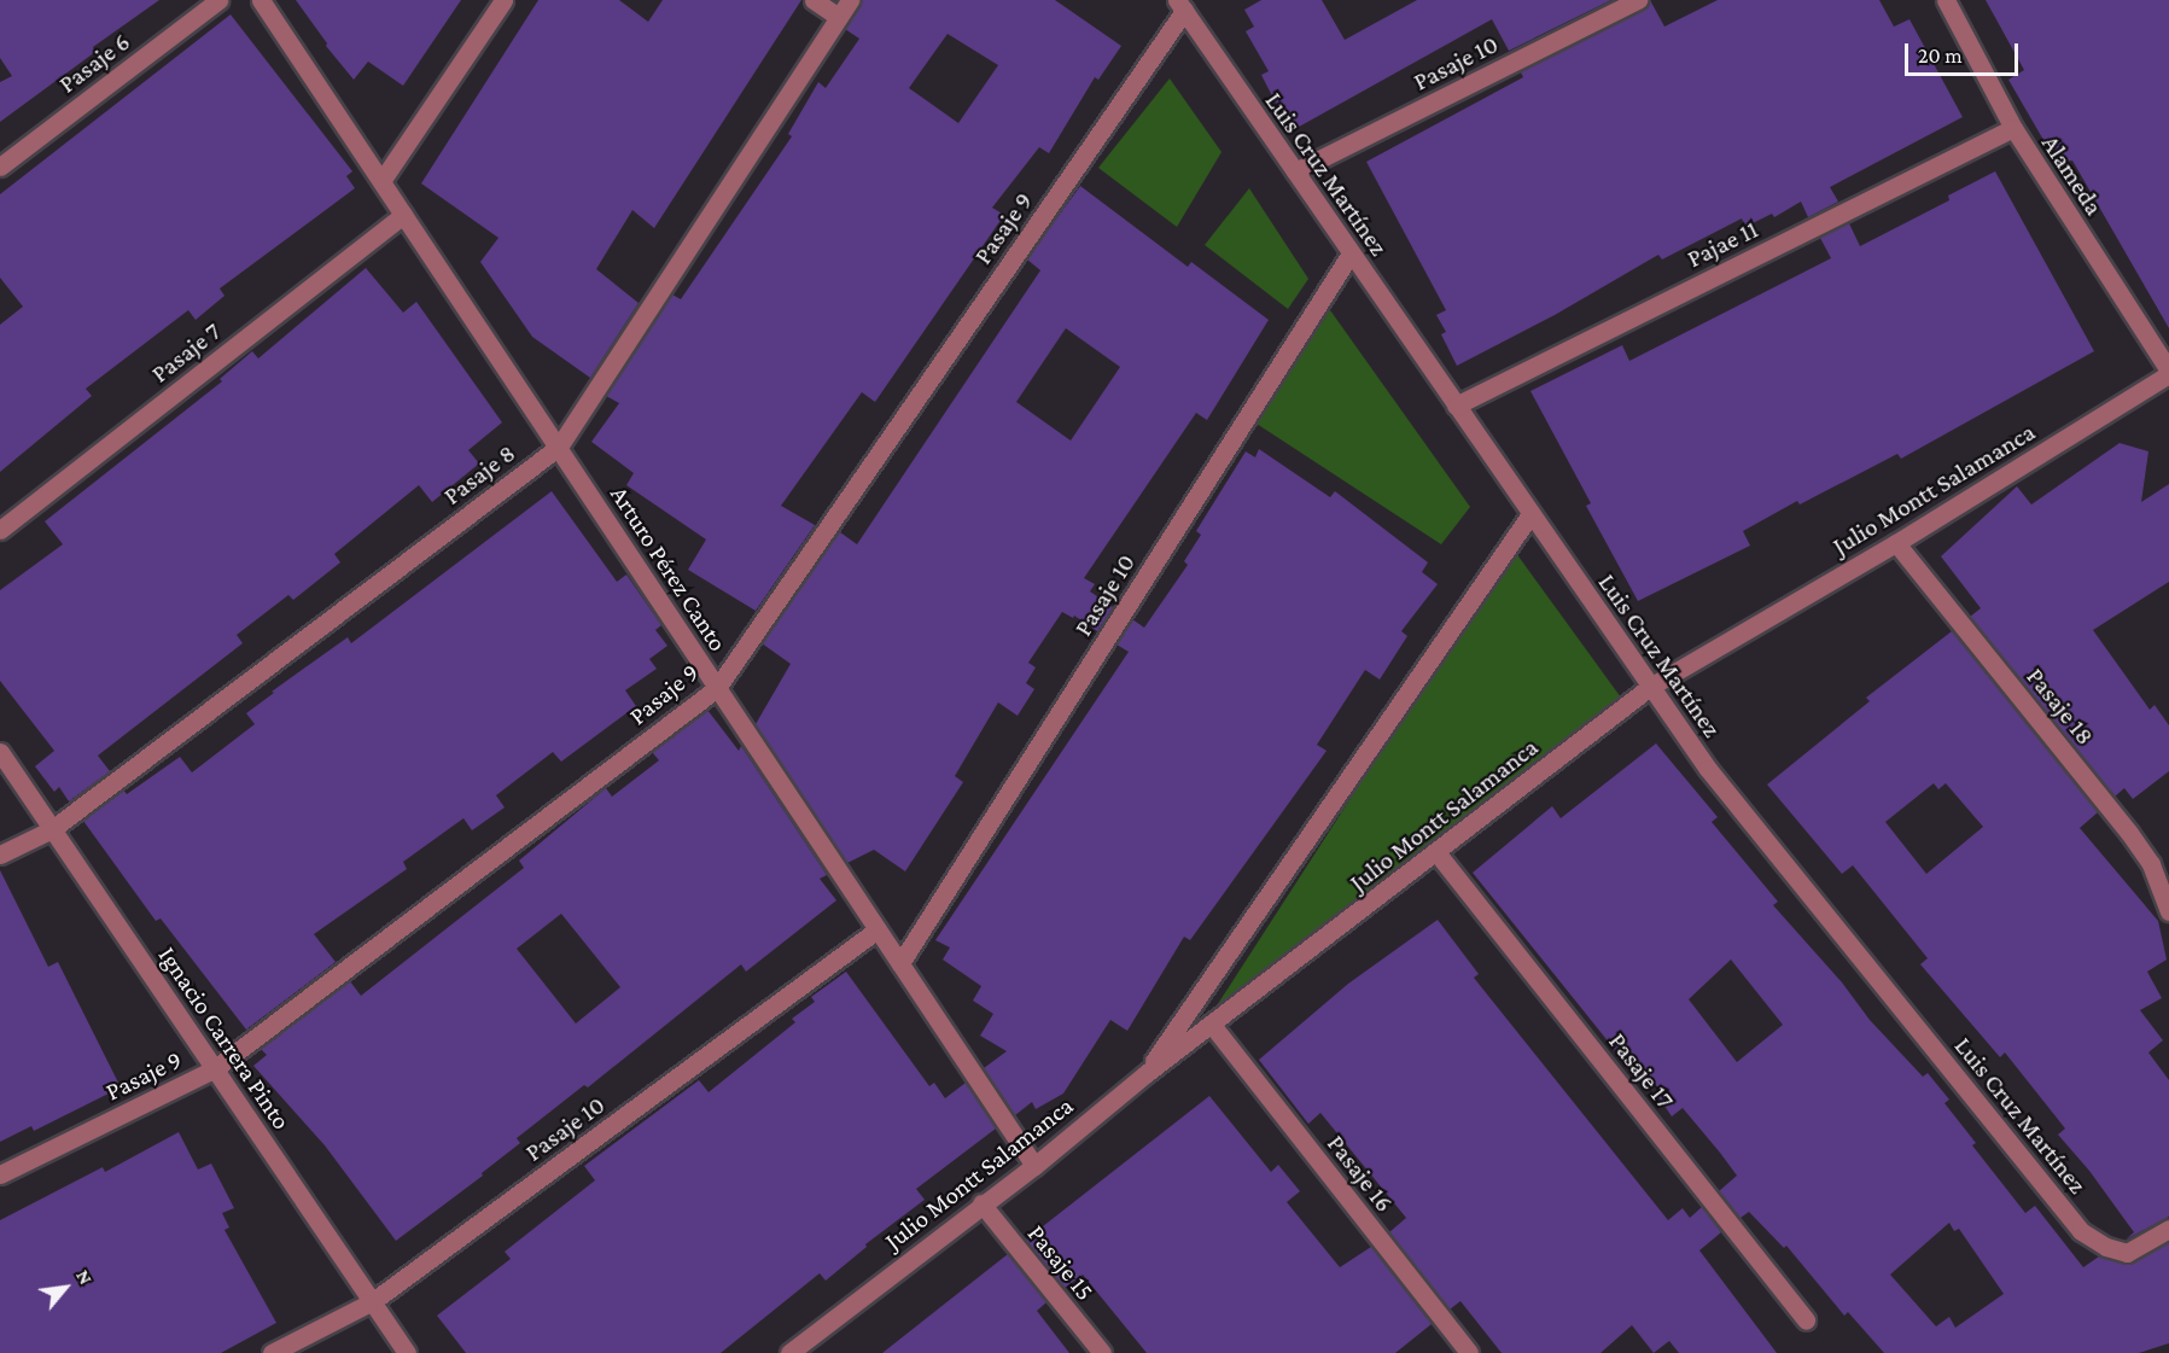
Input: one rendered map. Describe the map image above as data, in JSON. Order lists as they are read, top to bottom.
{
  "streets": {
    "street": [
      "Pasaje 6",
      "Pasaje 10",
      "Luis Cruz Martínez",
      "Alameda",
      "Pasaje 9",
      "Pajae 11",
      "Pasaje 7",
      "Pasaje 8",
      "Julio Montt Salamanca",
      "Arturo Pérez Canto",
      "Pasaje 18",
      "Ignacio Carrera Pinto",
      "Pasaje 17",
      "Pasaje 16",
      "Pasaje 15"
    ]
  },
  "crossings": [
    ["Pasaje 10", "Luis Cruz Martínez"],
    ["Pasaje 10", "Arturo Pérez Canto"],
    ["Pasaje 10", "Ignacio Carrera Pinto"],
    ["Luis Cruz Martínez", "Pasaje 9"],
    ["Luis Cruz Martínez", "Pajae 11"],
    ["Luis Cruz Martínez", "Julio Montt Salamanca"],
    ["Alameda", "Pajae 11"],
    ["Alameda", "Julio Montt Salamanca"],
    ["Pasaje 9", "Arturo Pérez Canto"],
    ["Pasaje 9", "Ignacio Carrera Pinto"],
    ["Pasaje 7", "Arturo Pérez Canto"],
    ["Pasaje 8", "Arturo Pérez Canto"],
    ["Pasaje 8", "Ignacio Carrera Pinto"],
    ["Julio Montt Salamanca", "Arturo Pérez Canto"],
    ["Julio Montt Salamanca", "Pasaje 18"],
    ["Julio Montt Salamanca", "Pasaje 17"],
    ["Julio Montt Salamanca", "Pasaje 16"],
    ["Julio Montt Salamanca", "Pasaje 15"]
  ],
  "scale_bar": "20 m",
  "north": "top right"
}
